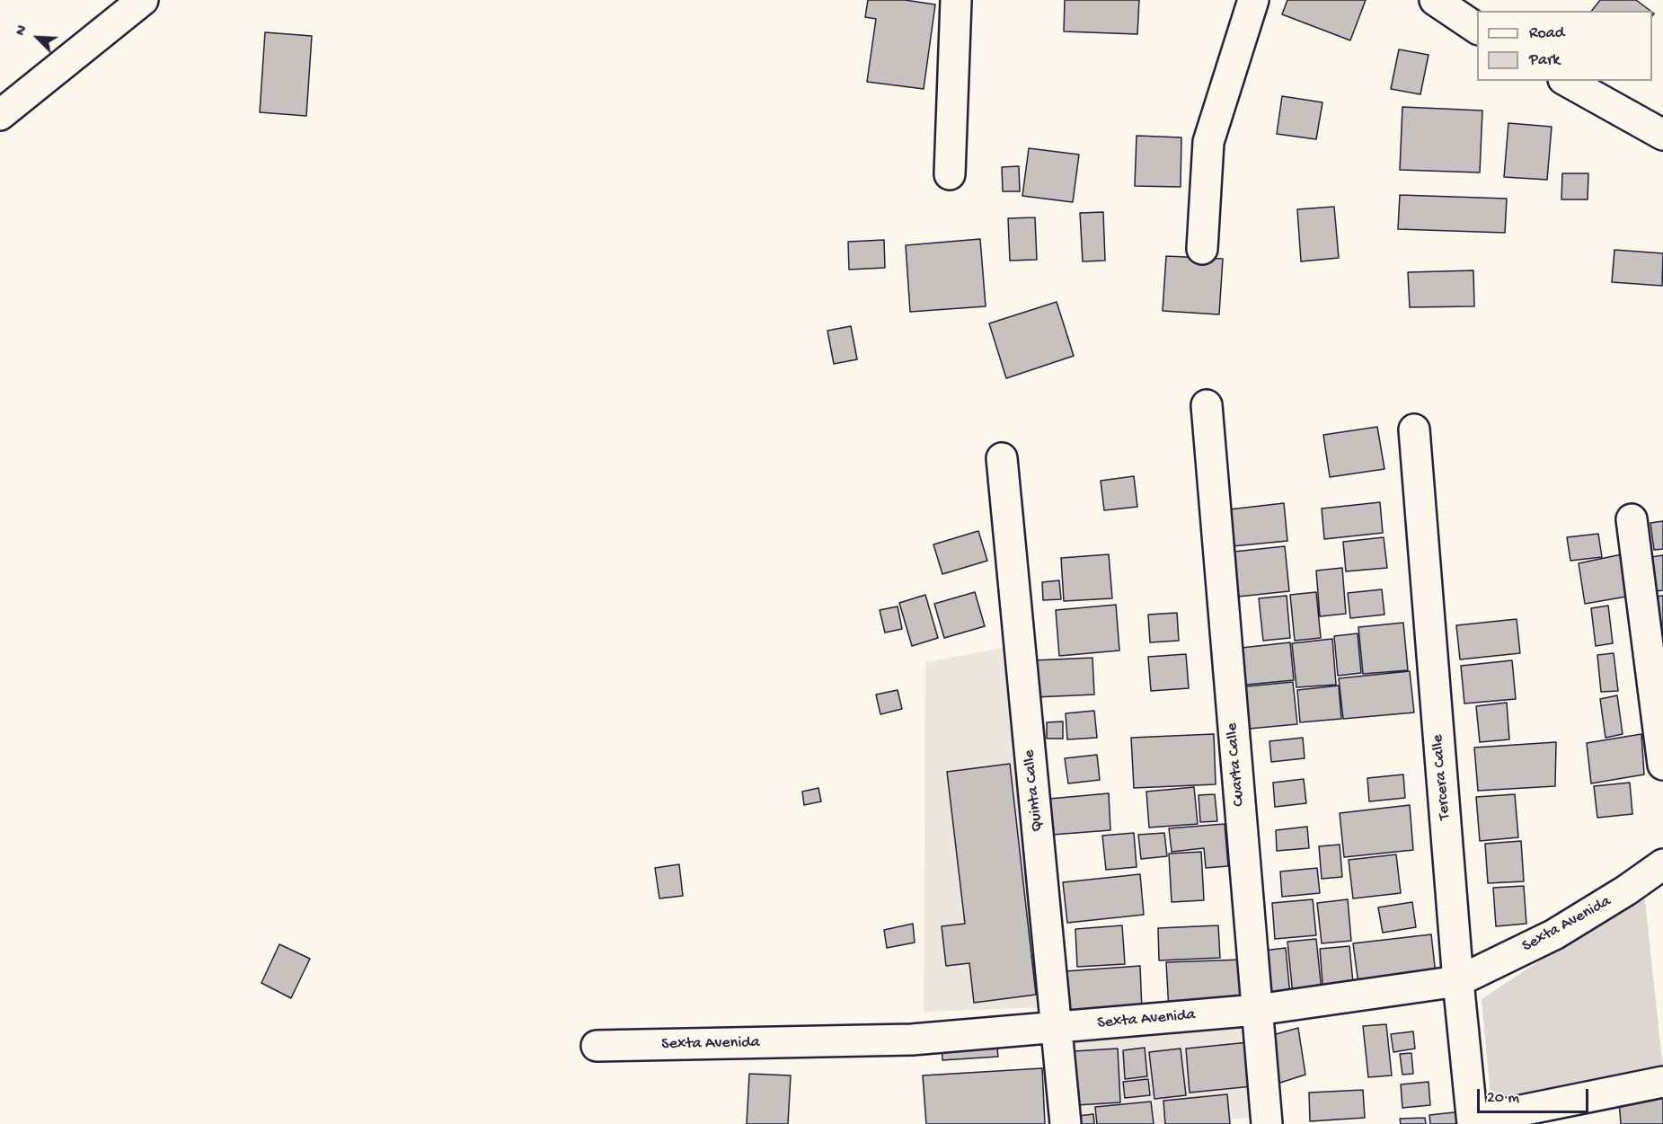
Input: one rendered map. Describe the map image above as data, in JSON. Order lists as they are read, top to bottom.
{
  "streets": {
    "street": [
      "Cuarta Calle",
      "Tercera Calle",
      "Quinta Calle",
      "Sexta Avenida"
    ]
  },
  "crossings": [
    ["Cuarta Calle", "Sexta Avenida"],
    ["Tercera Calle", "Sexta Avenida"],
    ["Quinta Calle", "Sexta Avenida"]
  ],
  "legend": ["Road", "Park"],
  "scale_bar": "20 m",
  "north": "top left"
}
